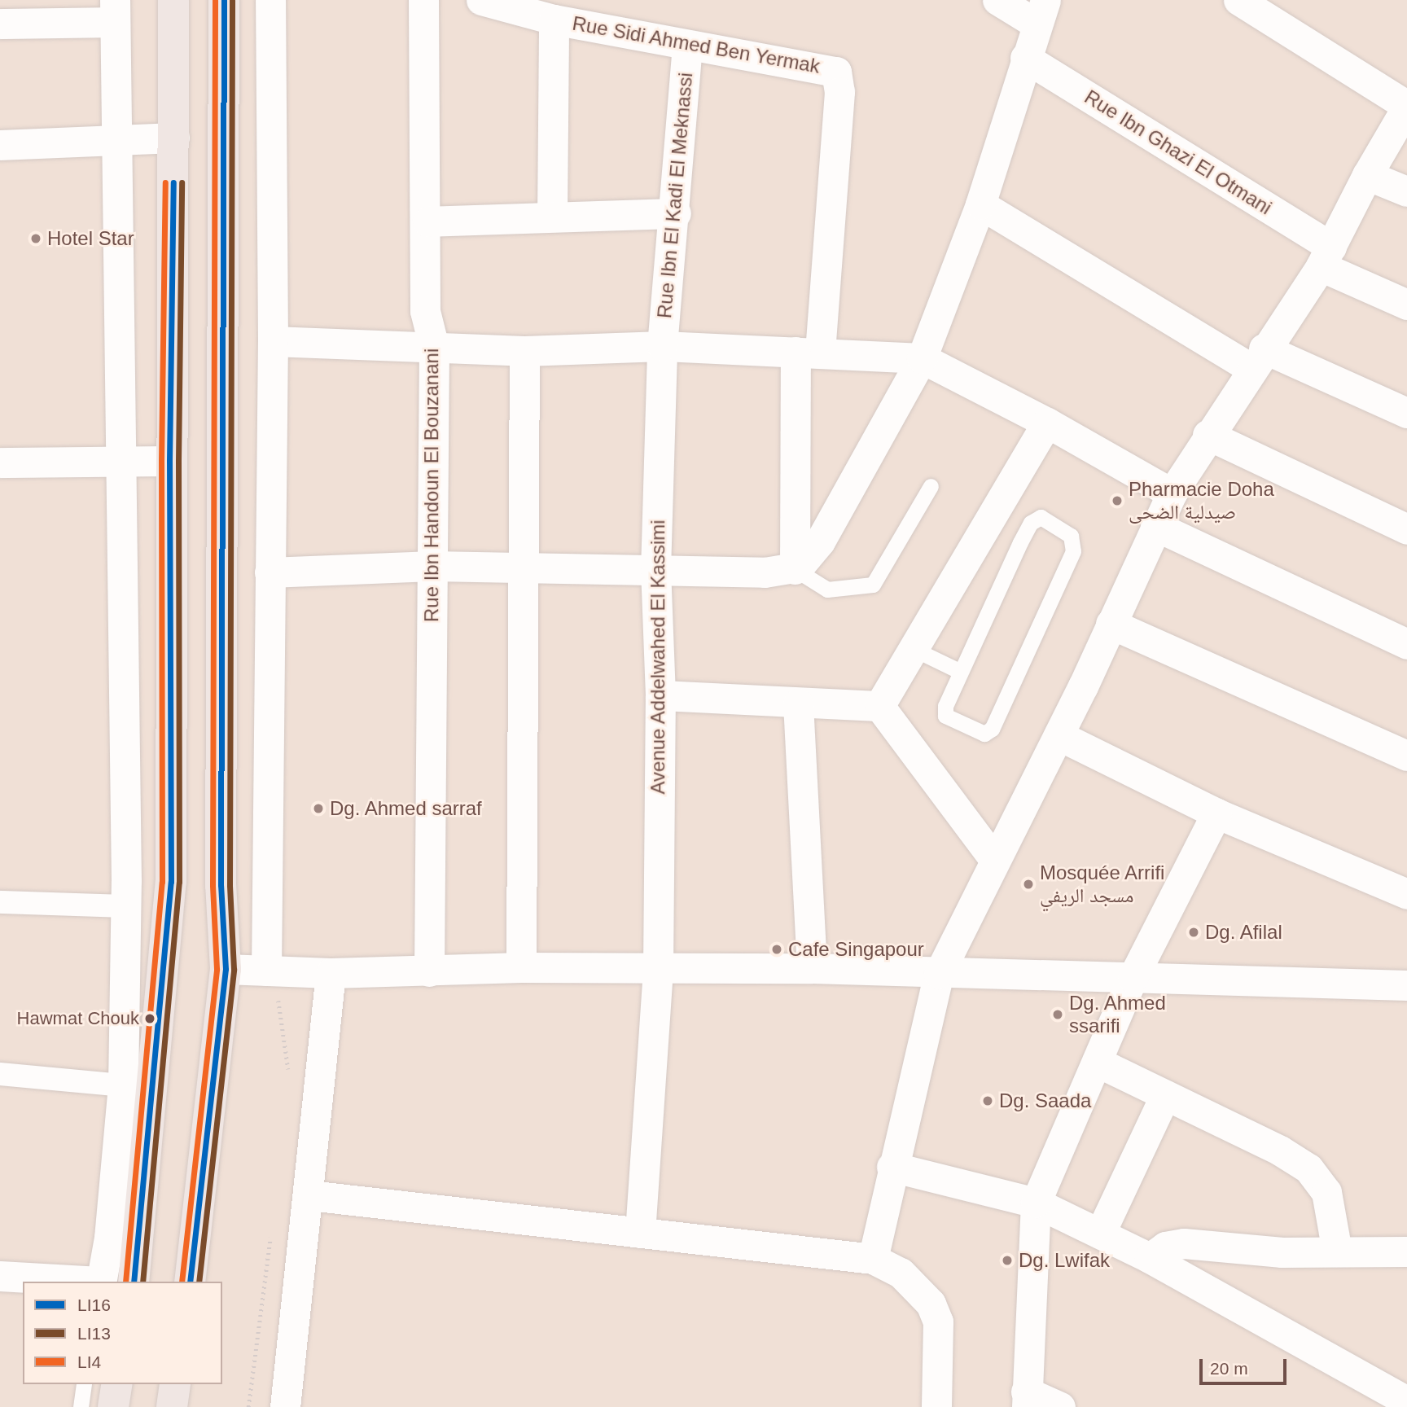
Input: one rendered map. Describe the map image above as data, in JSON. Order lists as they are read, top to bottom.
{
  "streets": {
    "street": [
      "Rue Sidi Ahmed Ben Yermak",
      "Rue Ibn Ghazi El Otmani",
      "Rue Ibn El Kadi El Meknassi",
      "Rue Ibn Handoun El Bouzanani",
      "Avenue Addelwahed El Kassimi"
    ]
  },
  "crossings": [
    ["Rue Sidi Ahmed Ben Yermak", "Rue Ibn El Kadi El Meknassi"],
    ["Rue Ibn El Kadi El Meknassi", "Rue Ibn Handoun El Bouzanani"],
    ["Rue Ibn El Kadi El Meknassi", "Avenue Addelwahed El Kassimi"]
  ],
  "places": [
    "Hotel Star",
    "Pharmacie Doha صيدلية الضحى",
    "Dg. Ahmed sarraf",
    "Mosquée Arrifi مسجد الريفي",
    "Dg. Afilal",
    "Cafe Singapour",
    "Dg. Ahmed ssarifi",
    "Hawmat Chouk",
    "Dg. Saada",
    "Dg. Lwifak"
  ],
  "lines": ["transit line LI16", "transit line LI13", "transit line LI4"],
  "legend": ["LI16", "LI13", "LI4"],
  "scale_bar": "20 m"
}
